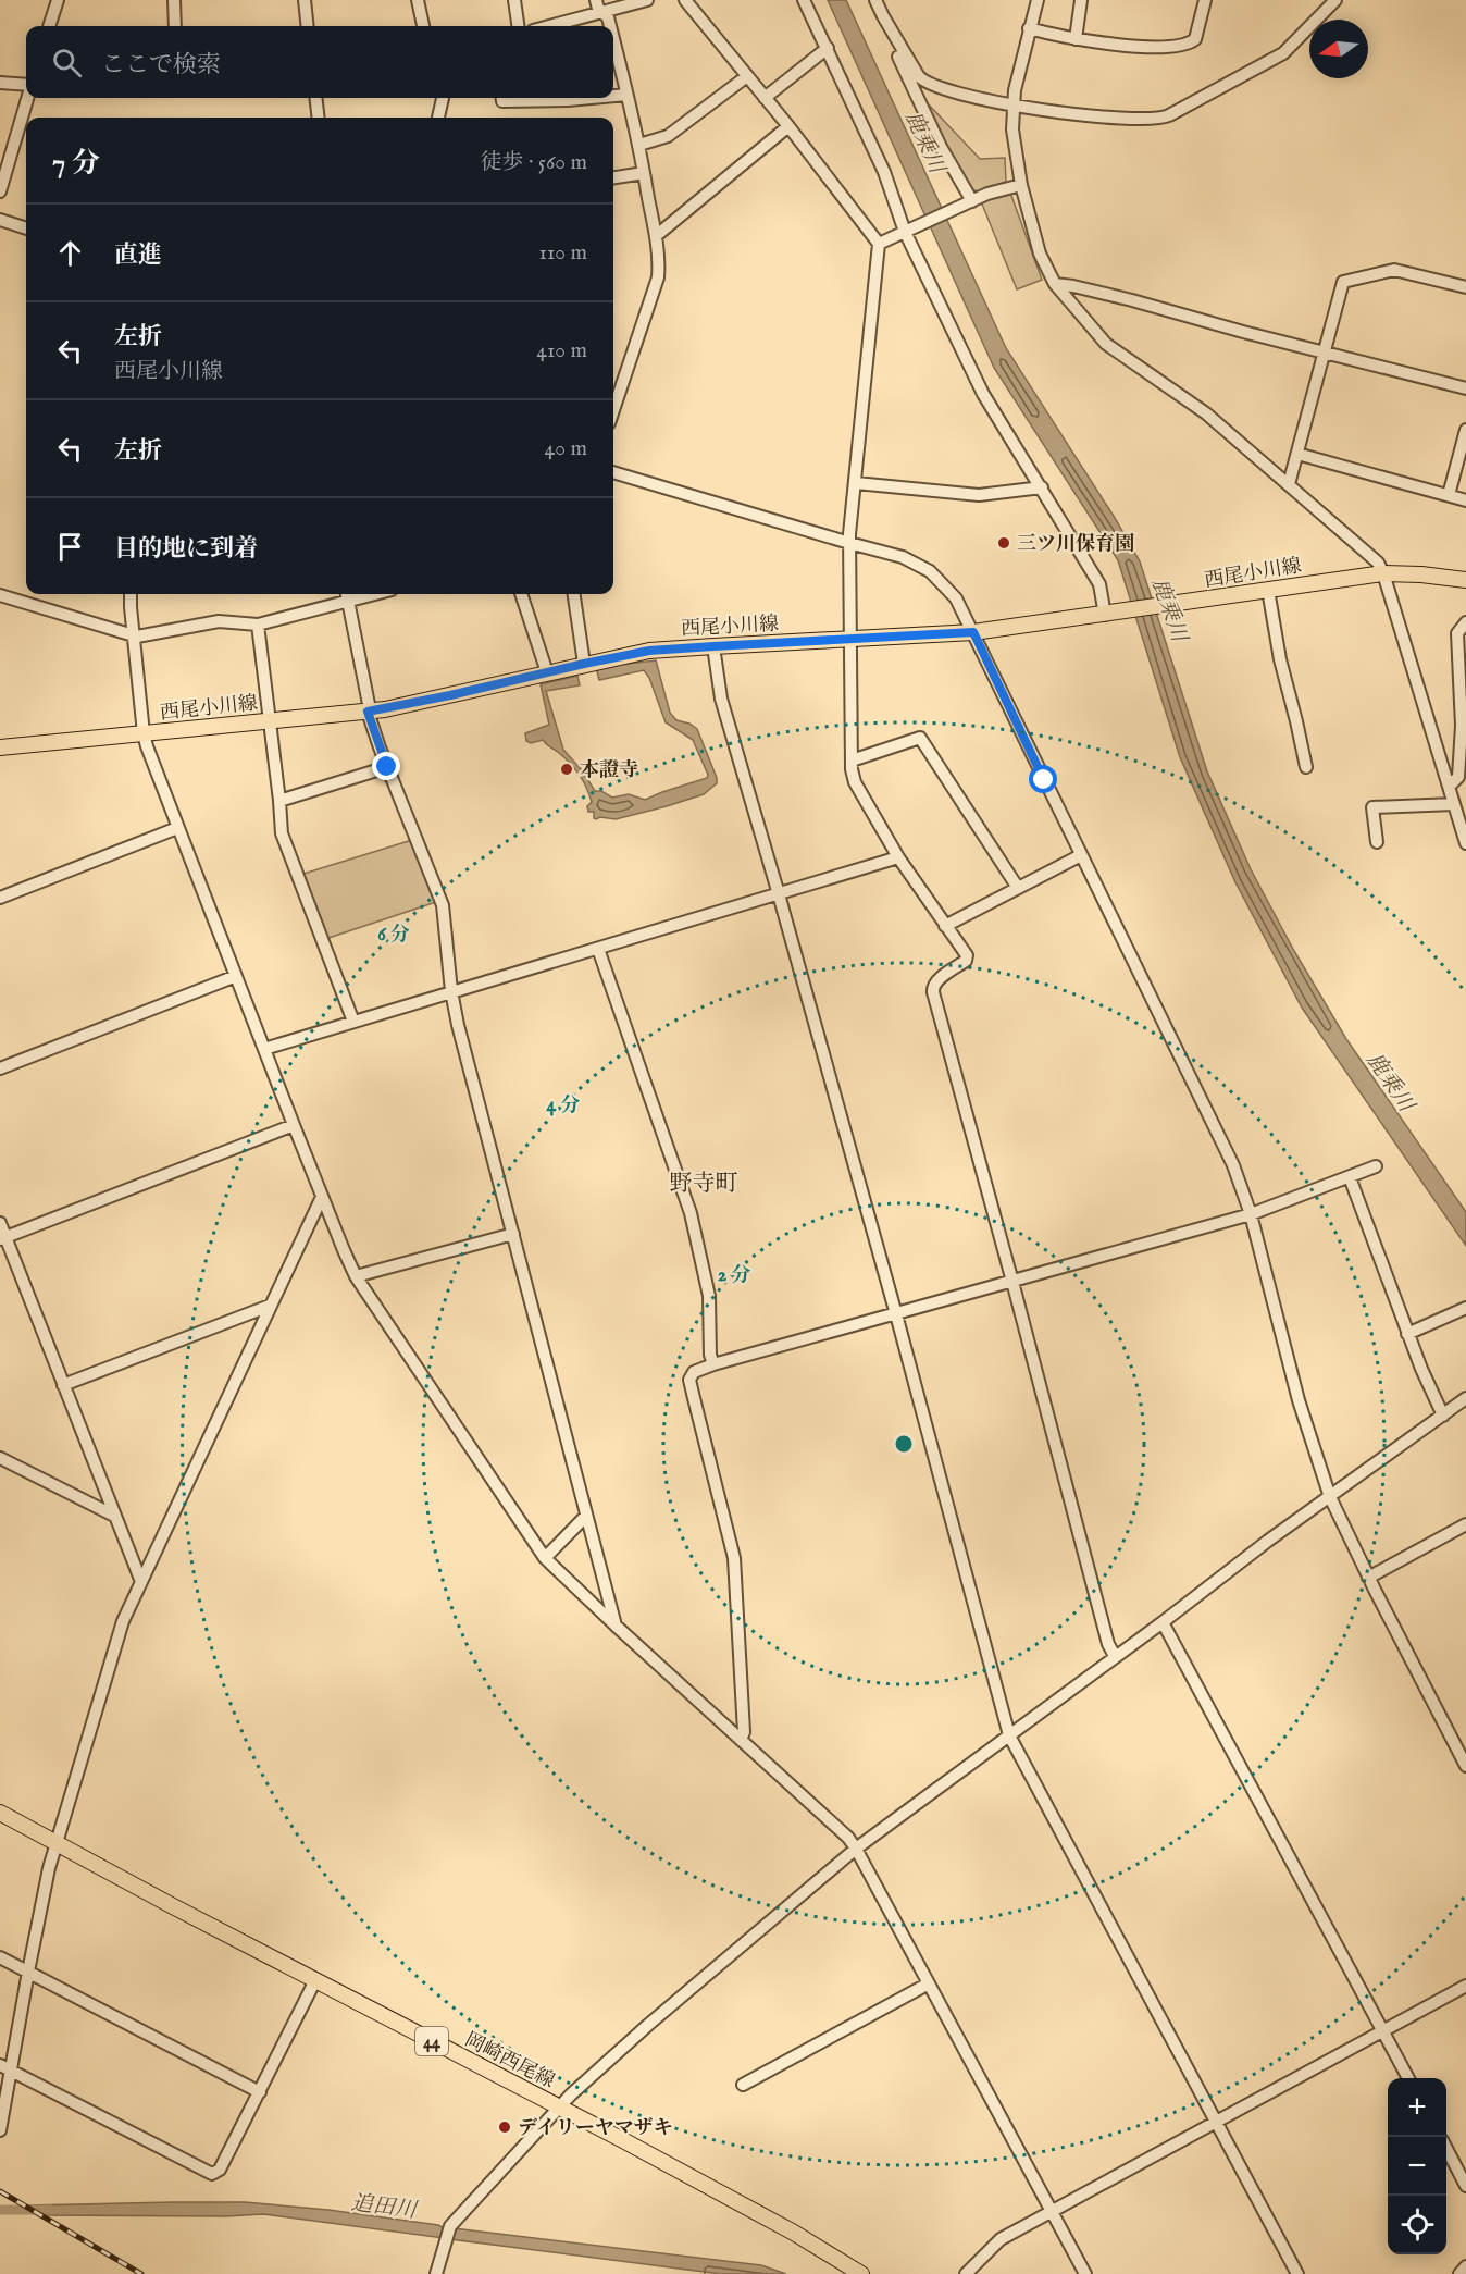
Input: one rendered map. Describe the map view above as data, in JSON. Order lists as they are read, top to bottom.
{
  "streets": {
    "main road": ["西尾小川線", "44", "岡崎西尾線"]
  },
  "districts": ["野寺町"],
  "water": ["鹿乗川", "追田川"],
  "places": ["三ツ川保育園", "本證寺", "デイリーヤマザキ"],
  "north": "left",
  "page": {
    "search": "ここで検索",
    "heading": ["7 分", "徒歩 · 560 m"],
    "list": [
      ["直進", "110 m"],
      ["左折", "西尾小川線", "410 m"],
      ["左折", "40 m"],
      "目的地に到着"
    ],
    "map_buttons": ["+", "−"]
  },
  "rings": ["6 分", "4 分", "2 分"]
}
